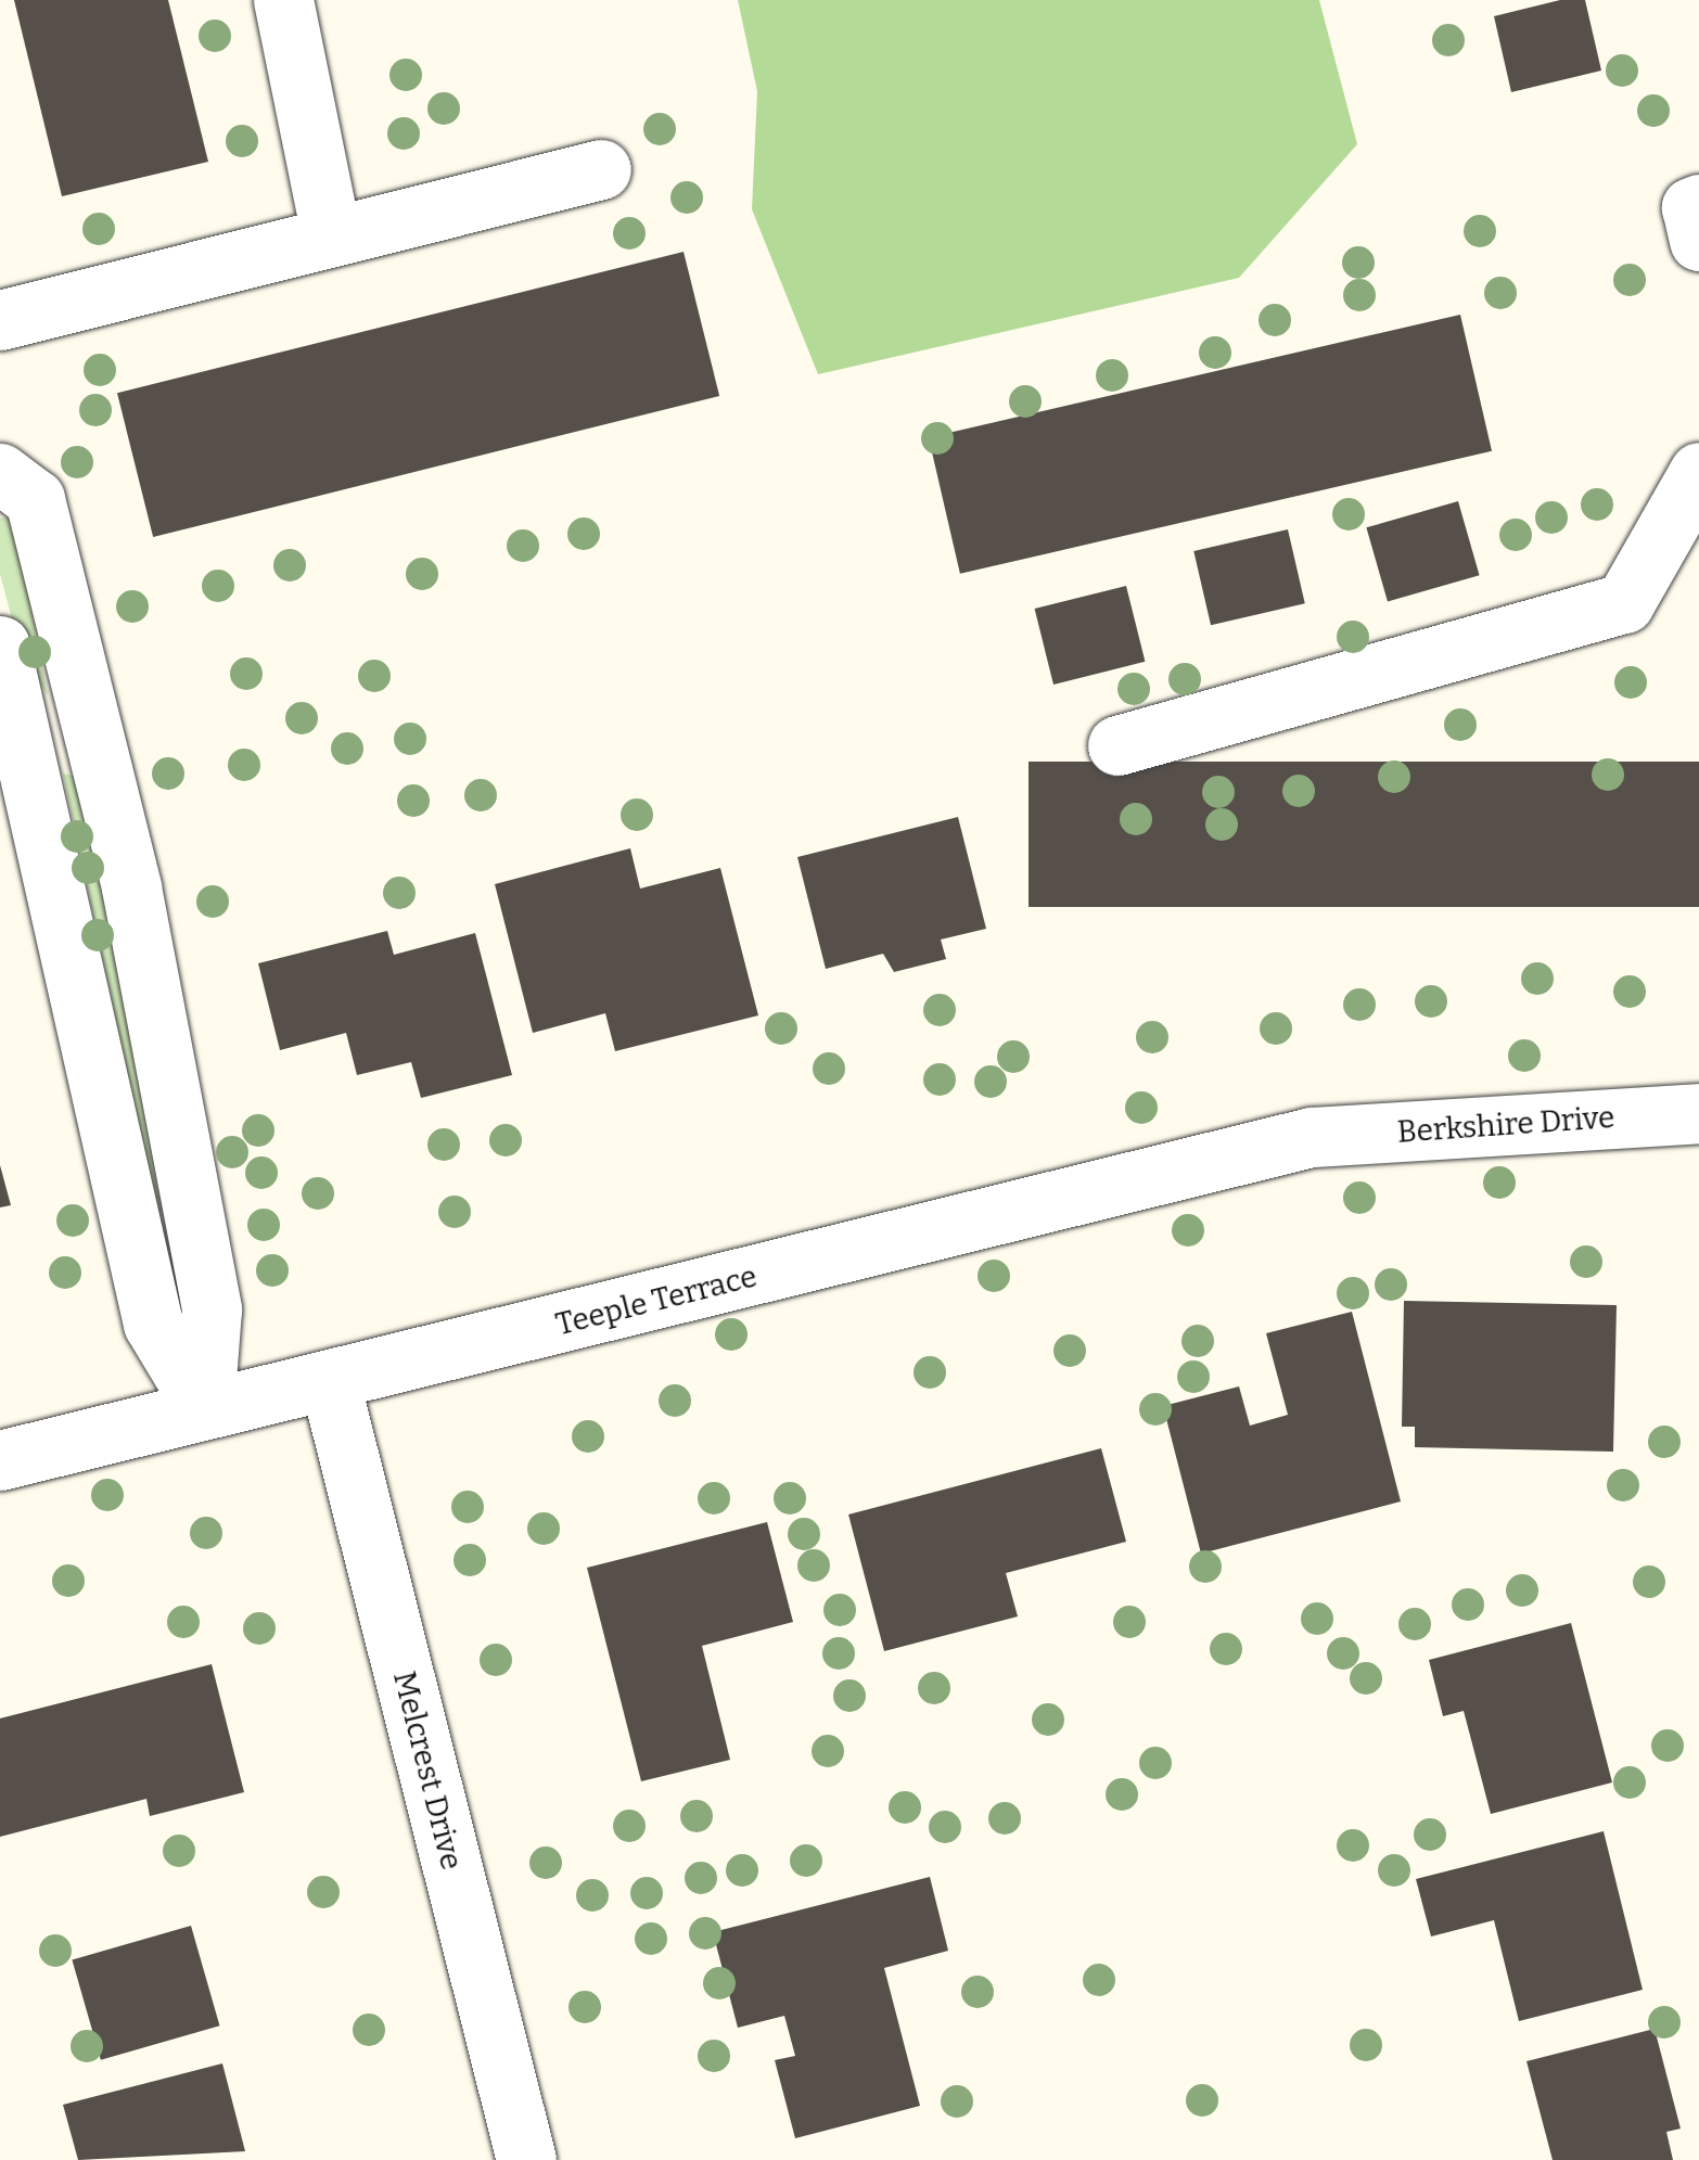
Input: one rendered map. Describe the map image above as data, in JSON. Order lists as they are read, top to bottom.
{
  "streets": {
    "street": ["Berkshire Drive", "Teeple Terrace", "Melcrest Drive"]
  },
  "crossings": [
    ["Berkshire Drive", "Teeple Terrace"],
    ["Teeple Terrace", "Melcrest Drive"]
  ]
}
